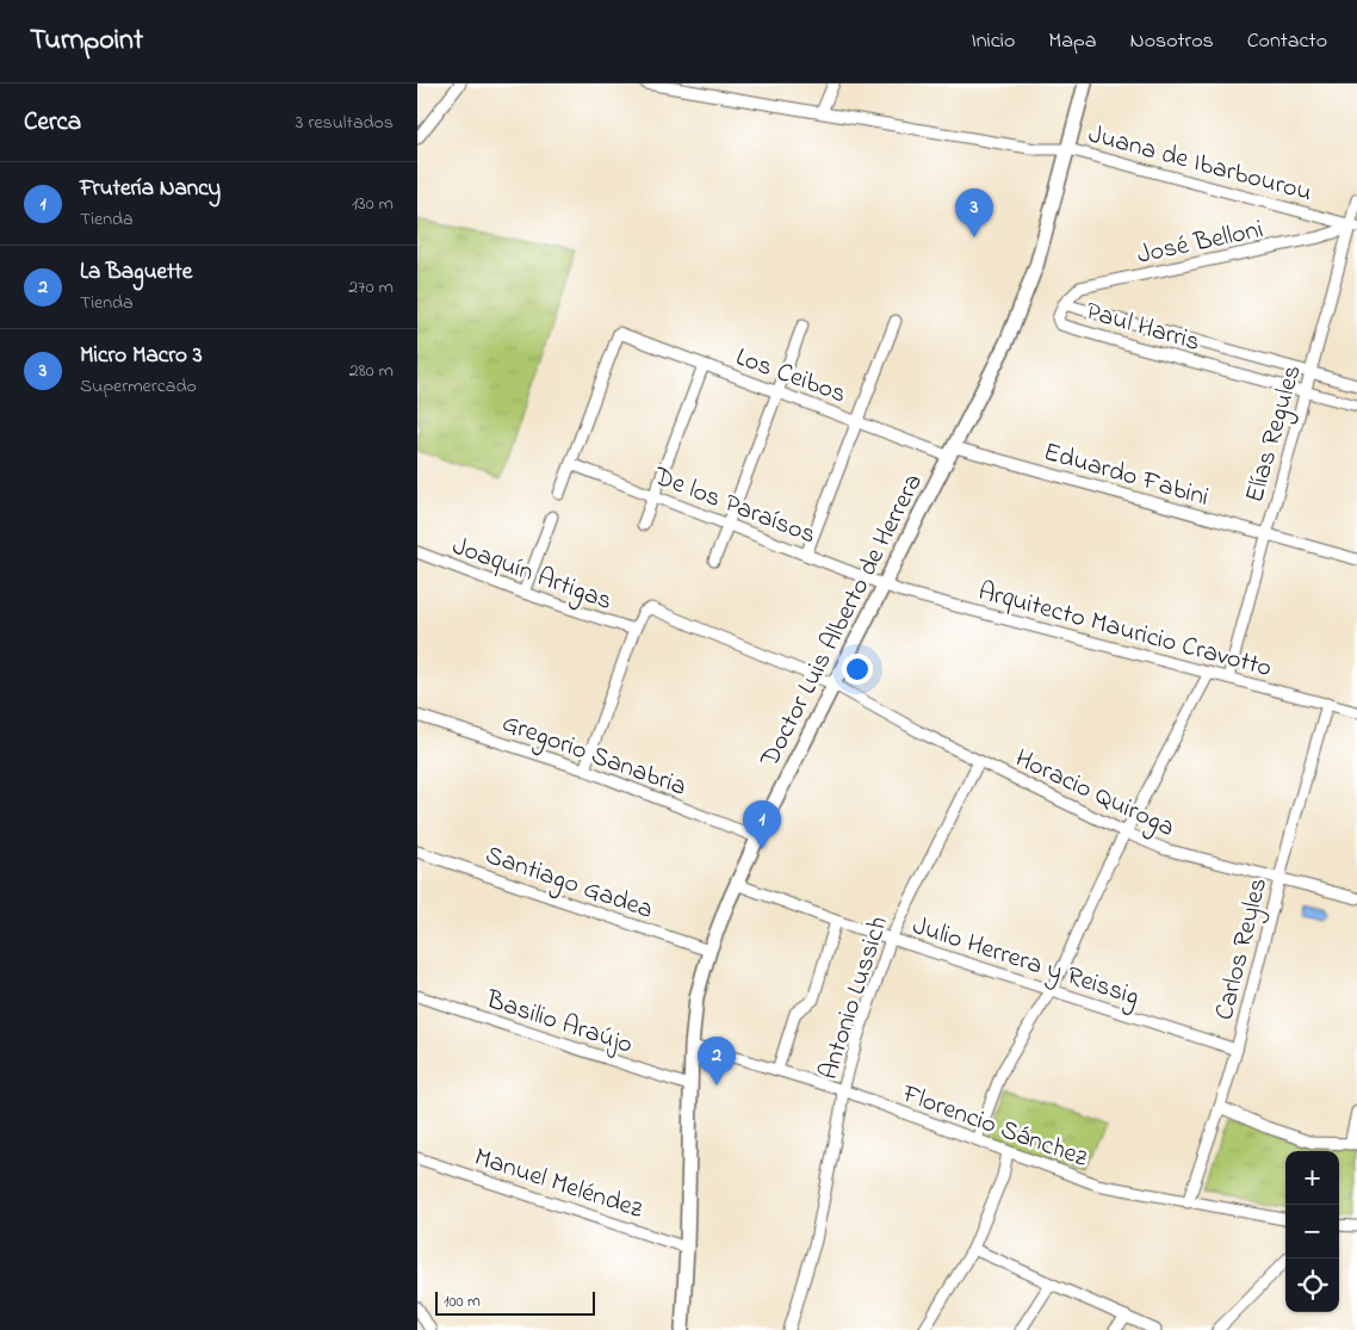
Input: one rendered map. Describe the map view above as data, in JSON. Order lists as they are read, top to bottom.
{
  "streets": {
    "street": [
      "Juana de Ibarbourou",
      "José Belloni",
      "Paul Harris",
      "Los Ceibos",
      "Elías Regules",
      "Eduardo Fabini",
      "De los Paraísos",
      "Joaquín Artigas",
      "Doctor Luis Alberto de Herrera",
      "Arquitecto Mauricio Cravotto",
      "Gregorio Sanabria",
      "Horacio Quiroga",
      "Santiago Gadea",
      "Carlos Reyles",
      "Julio Herrera y Reissig",
      "Antonio Lussich",
      "Basilio Araújo",
      "Florencio Sánchez",
      "Manuel Meléndez"
    ]
  },
  "crossings": [
    ["Juana de Ibarbourou", "José Belloni"],
    ["Juana de Ibarbourou", "Elías Regules"],
    ["Juana de Ibarbourou", "Doctor Luis Alberto de Herrera"],
    ["José Belloni", "Paul Harris"],
    ["José Belloni", "Elías Regules"],
    ["Paul Harris", "Elías Regules"],
    ["Los Ceibos", "Eduardo Fabini"],
    ["Los Ceibos", "De los Paraísos"],
    ["Los Ceibos", "Doctor Luis Alberto de Herrera"],
    ["Elías Regules", "Eduardo Fabini"],
    ["Elías Regules", "Arquitecto Mauricio Cravotto"],
    ["Eduardo Fabini", "Doctor Luis Alberto de Herrera"],
    ["De los Paraísos", "Doctor Luis Alberto de Herrera"],
    ["De los Paraísos", "Arquitecto Mauricio Cravotto"],
    ["Joaquín Artigas", "Doctor Luis Alberto de Herrera"],
    ["Joaquín Artigas", "Horacio Quiroga"],
    ["Doctor Luis Alberto de Herrera", "Arquitecto Mauricio Cravotto"],
    ["Doctor Luis Alberto de Herrera", "Gregorio Sanabria"],
    ["Doctor Luis Alberto de Herrera", "Horacio Quiroga"],
    ["Doctor Luis Alberto de Herrera", "Santiago Gadea"],
    ["Doctor Luis Alberto de Herrera", "Julio Herrera y Reissig"],
    ["Doctor Luis Alberto de Herrera", "Basilio Araújo"],
    ["Doctor Luis Alberto de Herrera", "Florencio Sánchez"],
    ["Doctor Luis Alberto de Herrera", "Manuel Meléndez"],
    ["Arquitecto Mauricio Cravotto", "Carlos Reyles"],
    ["Horacio Quiroga", "Carlos Reyles"],
    ["Horacio Quiroga", "Antonio Lussich"],
    ["Carlos Reyles", "Julio Herrera y Reissig"],
    ["Carlos Reyles", "Florencio Sánchez"],
    ["Julio Herrera y Reissig", "Antonio Lussich"],
    ["Antonio Lussich", "Florencio Sánchez"]
  ],
  "scale_bar": "100 m",
  "page": {
    "header": "Turnpoint",
    "nav": [
      "Inicio",
      "Mapa",
      "Nosotros",
      "Contacto"
    ],
    "heading": ["Cerca", "3 resultados"],
    "list": [
      {
        "mark": "1",
        "name": "Frutería Nancy",
        "note": "Tienda",
        "value": "130 m"
      },
      {
        "mark": "2",
        "name": "La Baguette",
        "note": "Tienda",
        "value": "270 m"
      },
      {
        "mark": "3",
        "name": "Micro Macro 3",
        "note": "Supermercado",
        "value": "280 m"
      }
    ],
    "pins": ["3", "1", "2"],
    "map_buttons": ["+", "−"],
    "scale": "100 m"
  }
}
